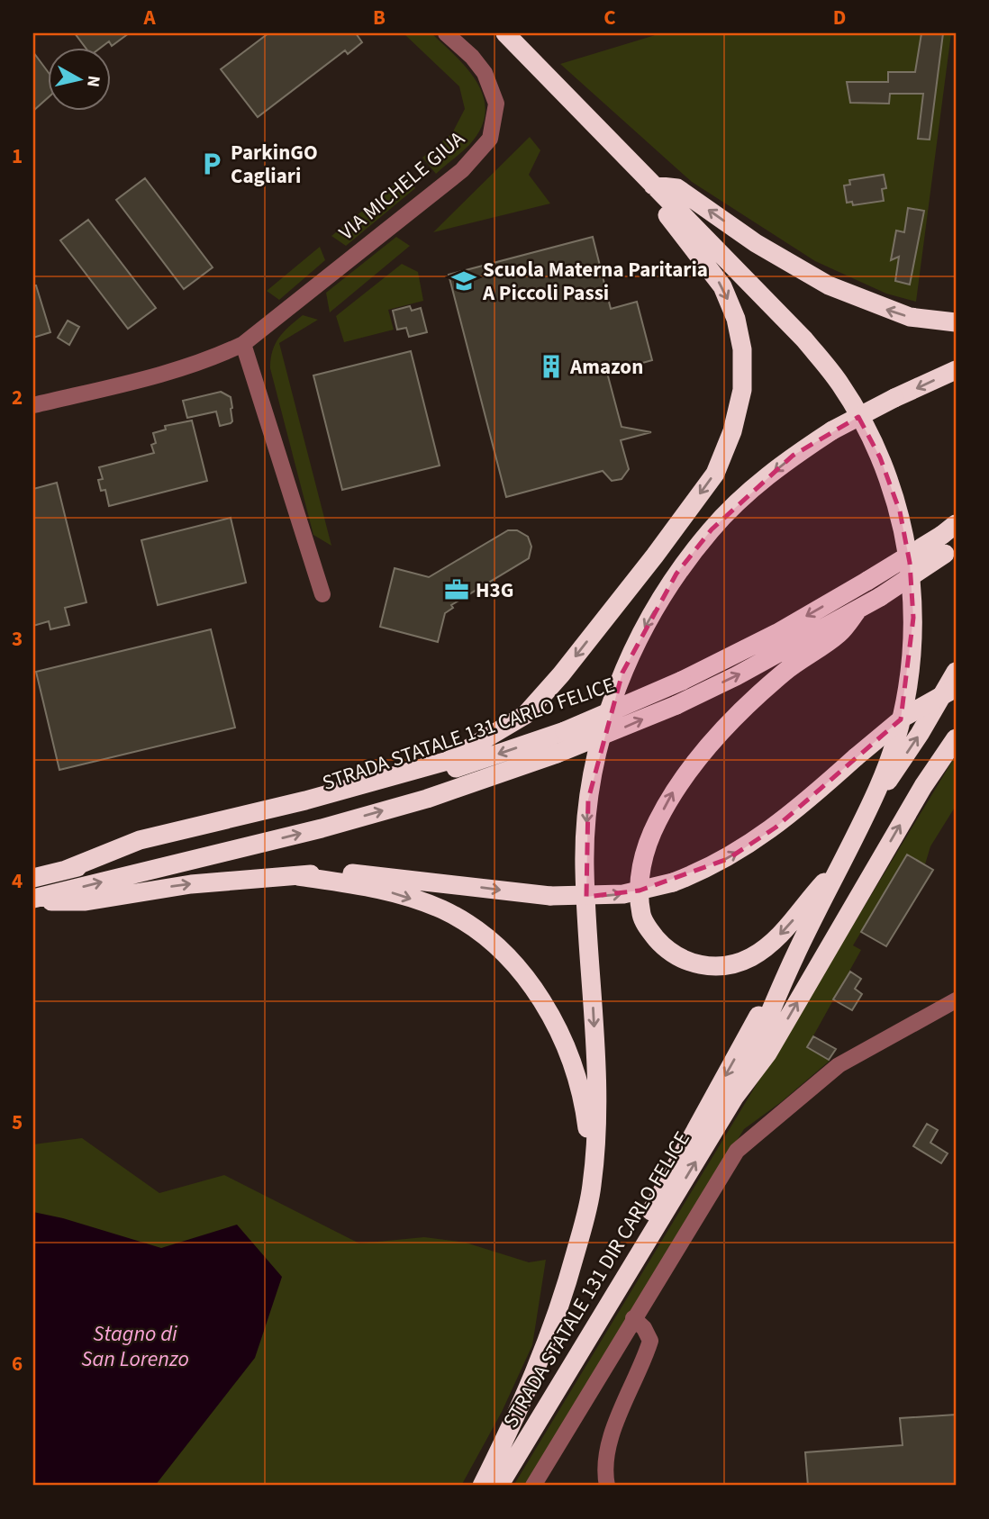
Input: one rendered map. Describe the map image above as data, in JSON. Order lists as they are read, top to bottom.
{
  "streets": {
    "highway": ["STRADA STATALE 131 CARLO FELICE", "STRADA STATALE 131 DIR CARLO FELICE"],
    "street": ["VIA MICHELE GIUA"]
  },
  "water": ["Stagno di San Lorenzo"],
  "places": {
    "parking": ["ParkinGO Cagliari"],
    "school or university": ["Scuola Materna Paritaria A Piccoli Passi"],
    "building": ["Amazon"],
    "office": ["H3G"]
  },
  "north": "right",
  "grid": {
    "columns": [
      "A",
      "B",
      "C",
      "D"
    ],
    "rows": [
      "1",
      "2",
      "3",
      "4",
      "5",
      "6"
    ]
  }
}
